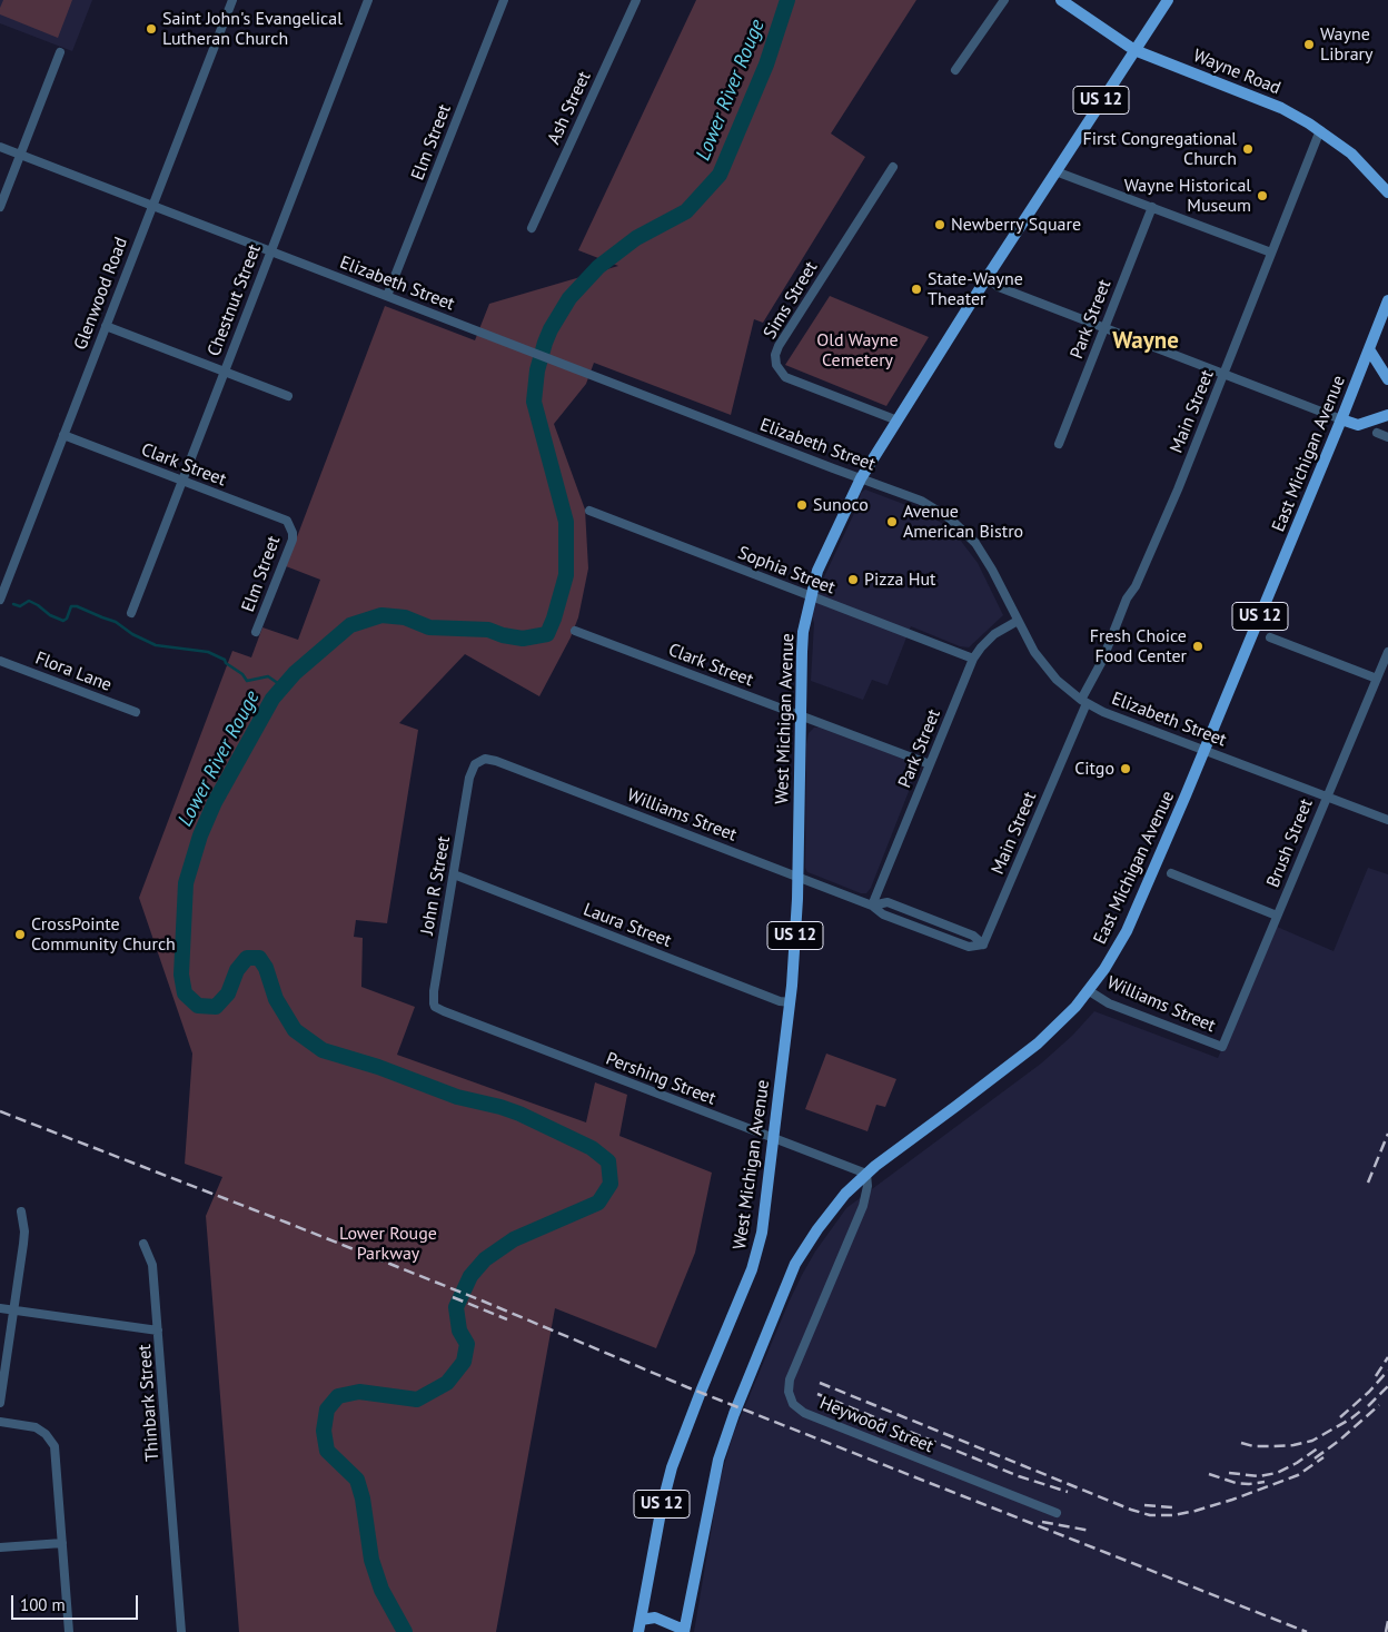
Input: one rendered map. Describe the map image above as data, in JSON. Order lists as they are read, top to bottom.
{
  "streets": {
    "main road": [
      "Wayne Road",
      "US 12",
      "East Michigan Avenue",
      "West Michigan Avenue"
    ],
    "street": [
      "Ash Street",
      "Elm Street",
      "Elizabeth Street",
      "Glenwood Road",
      "Chestnut Street",
      "Sims Street",
      "Park Street",
      "Main Street",
      "Clark Street",
      "Sophia Street",
      "Flora Lane",
      "Williams Street",
      "Brush Street",
      "John R Street",
      "Laura Street",
      "Pershing Street",
      "Thinbark Street",
      "Heywood Street"
    ]
  },
  "crossings": [
    ["Wayne Road", "Main Street"],
    ["Wayne Road", "West Michigan Avenue"],
    ["US 12", "West Michigan Avenue"],
    ["Elm Street", "Elizabeth Street"],
    ["Elm Street", "Clark Street"],
    ["Elizabeth Street", "Glenwood Road"],
    ["Elizabeth Street", "Chestnut Street"],
    ["Elizabeth Street", "Park Street"],
    ["Elizabeth Street", "Main Street"],
    ["Elizabeth Street", "East Michigan Avenue"],
    ["Elizabeth Street", "West Michigan Avenue"],
    ["Elizabeth Street", "Brush Street"],
    ["Glenwood Road", "Clark Street"],
    ["Chestnut Street", "Clark Street"],
    ["Sims Street", "West Michigan Avenue"],
    ["Park Street", "Clark Street"],
    ["Park Street", "Sophia Street"],
    ["Park Street", "Williams Street"],
    ["Main Street", "Williams Street"],
    ["East Michigan Avenue", "Williams Street"],
    ["East Michigan Avenue", "Pershing Street"],
    ["East Michigan Avenue", "Heywood Street"],
    ["Clark Street", "West Michigan Avenue"],
    ["Sophia Street", "West Michigan Avenue"],
    ["West Michigan Avenue", "Williams Street"],
    ["West Michigan Avenue", "Laura Street"],
    ["West Michigan Avenue", "Pershing Street"],
    ["Williams Street", "Brush Street"],
    ["Williams Street", "John R Street"],
    ["John R Street", "Laura Street"],
    ["John R Street", "Pershing Street"],
    ["Pershing Street", "Heywood Street"]
  ],
  "districts": ["Wayne"],
  "water": ["Lower River Rouge"],
  "parks": ["Old Wayne Cemetery", "Lower Rouge Parkway"],
  "places": [
    "Saint John's Evangelical Lutheran Church",
    "Wayne Library",
    "First Congregational Church",
    "Wayne Historical Museum",
    "Newberry Square",
    "State-Wayne Theater",
    "Sunoco",
    "Avenue American Bistro",
    "Pizza Hut",
    "Fresh Choice Food Center",
    "Citgo",
    "CrossPointe Community Church"
  ],
  "scale_bar": "100 m"
}
